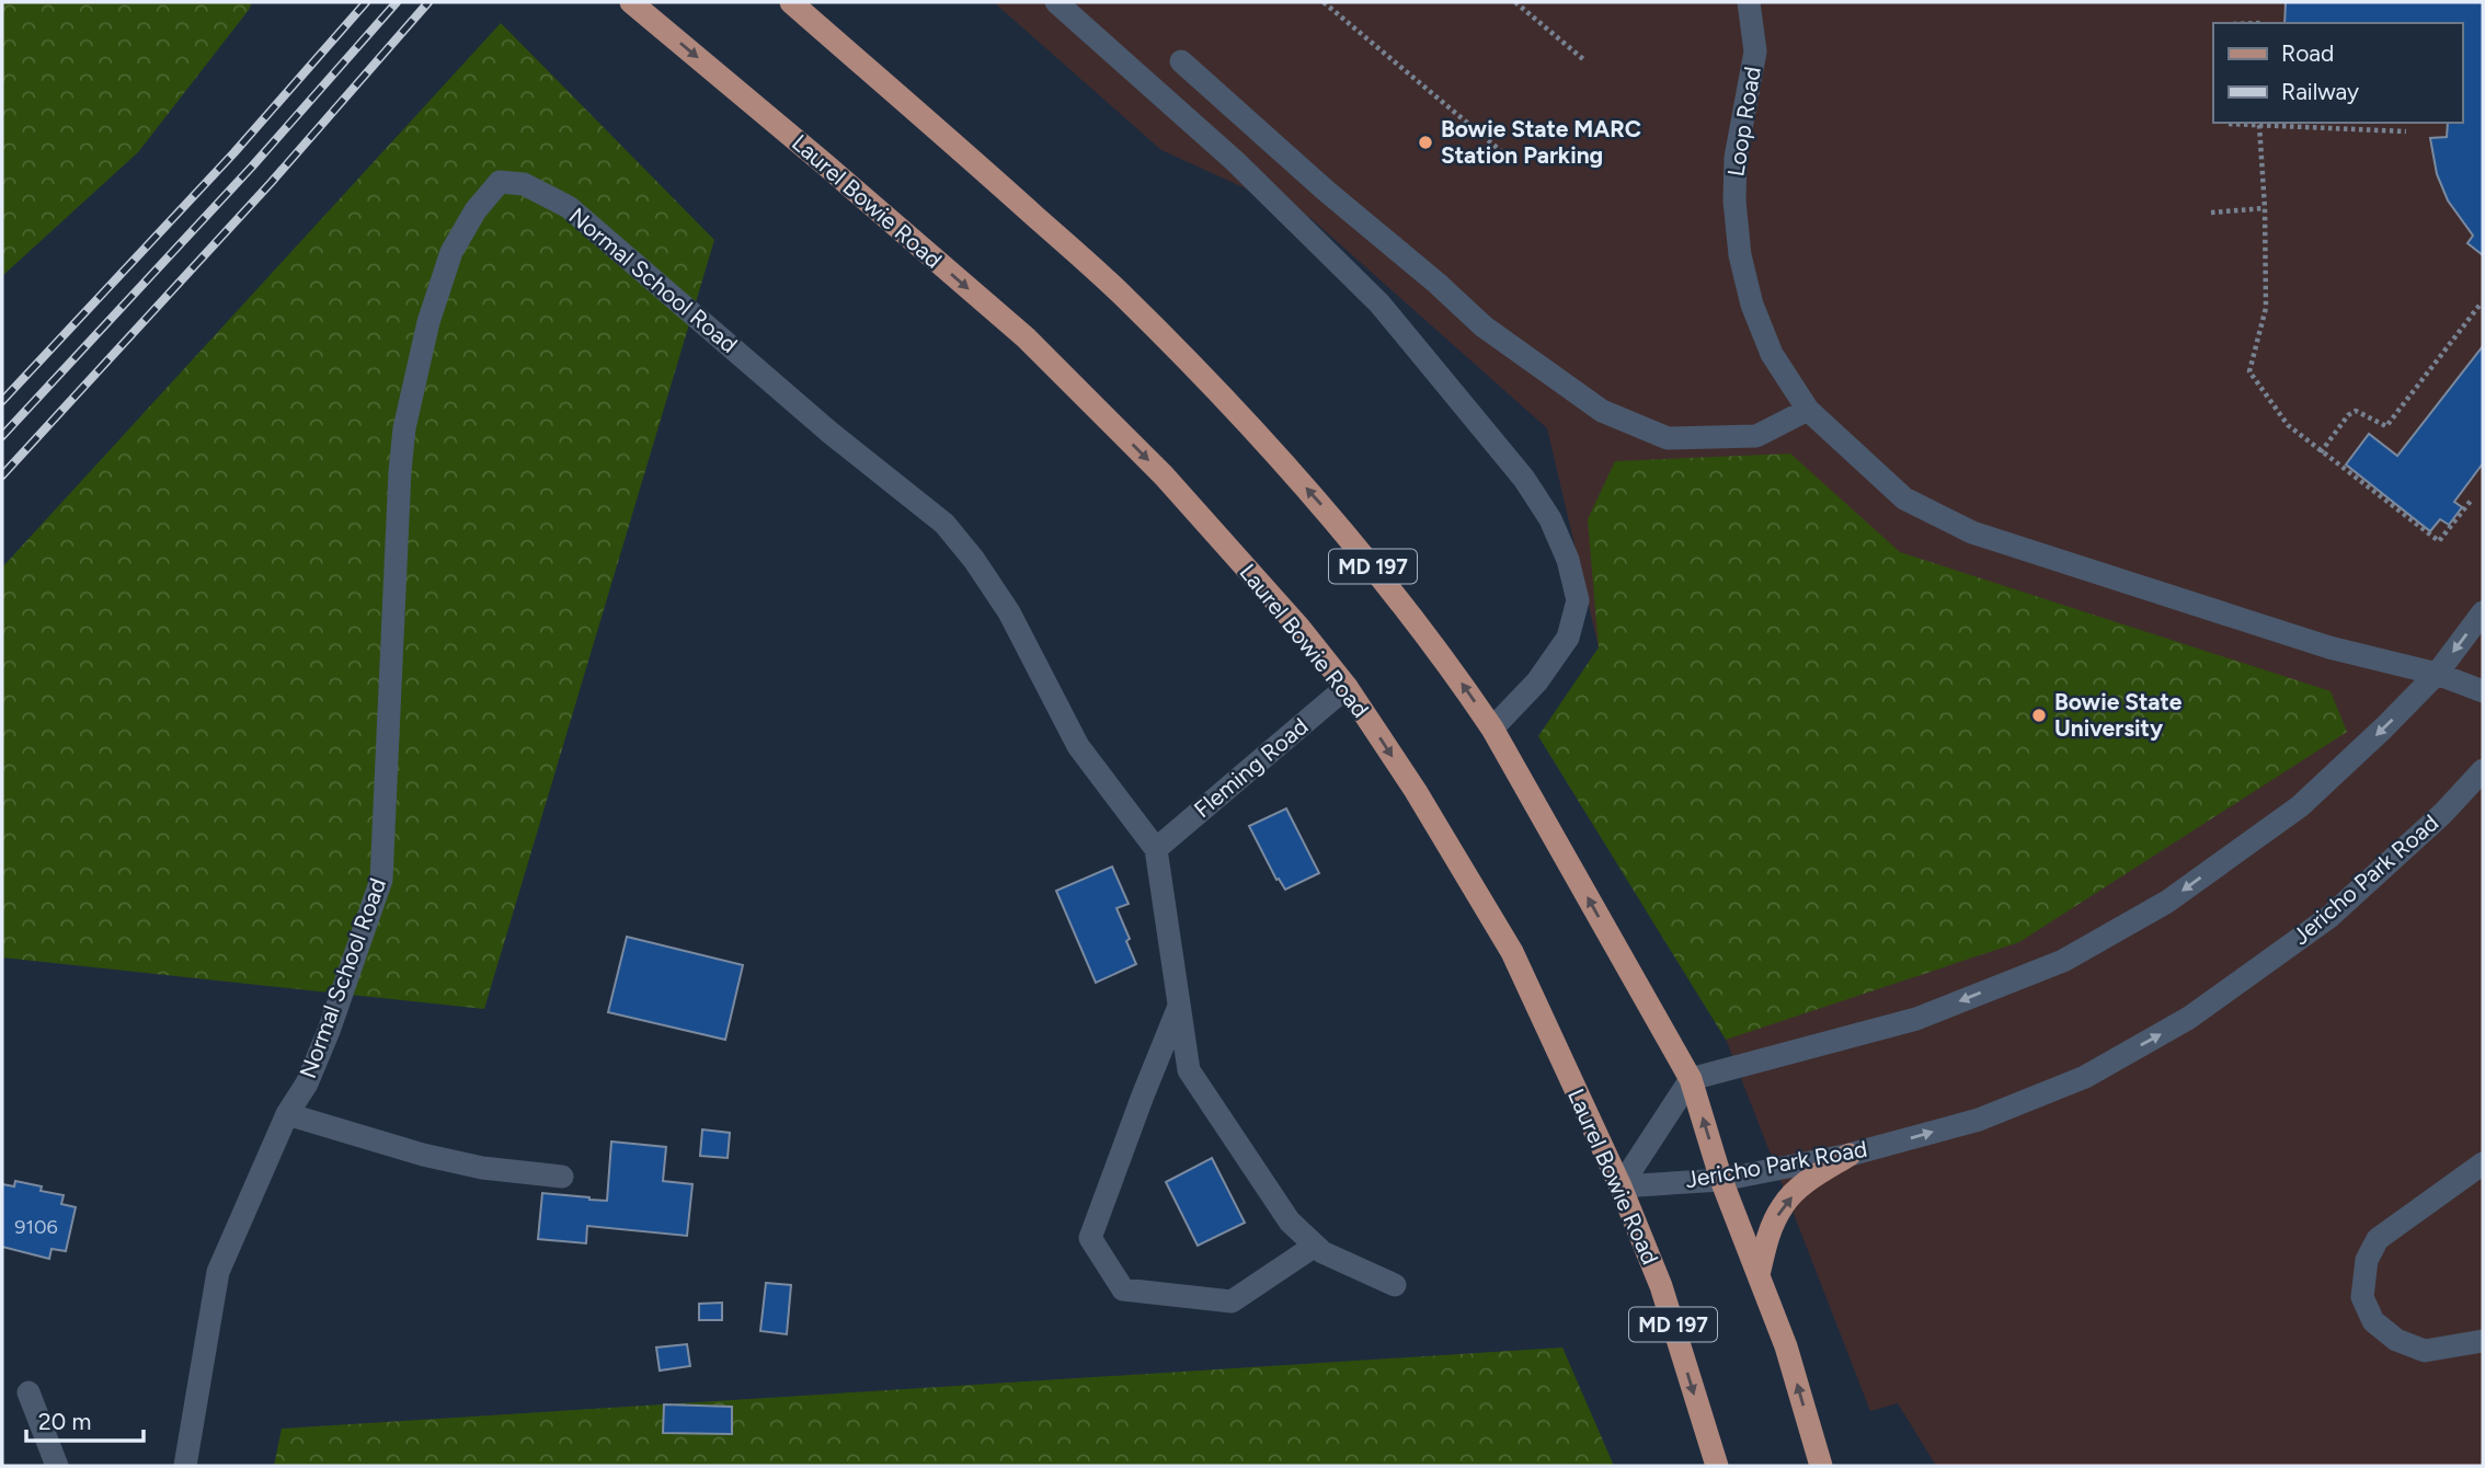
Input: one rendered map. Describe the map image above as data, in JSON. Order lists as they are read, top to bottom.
{
  "streets": {
    "main road": ["Laurel Bowie Road", "MD 197"],
    "street": [
      "Loop Road",
      "Normal School Road",
      "Fleming Road",
      "Jericho Park Road"
    ]
  },
  "crossings": [
    ["Laurel Bowie Road", "Fleming Road"],
    ["Laurel Bowie Road", "Jericho Park Road"],
    ["Normal School Road", "Fleming Road"],
    ["MD 197", "Jericho Park Road"]
  ],
  "places": ["Bowie State MARC Station Parking", "Bowie State University"],
  "house_numbers": ["9106"],
  "legend": ["Road", "Railway"],
  "scale_bar": "20 m"
}
